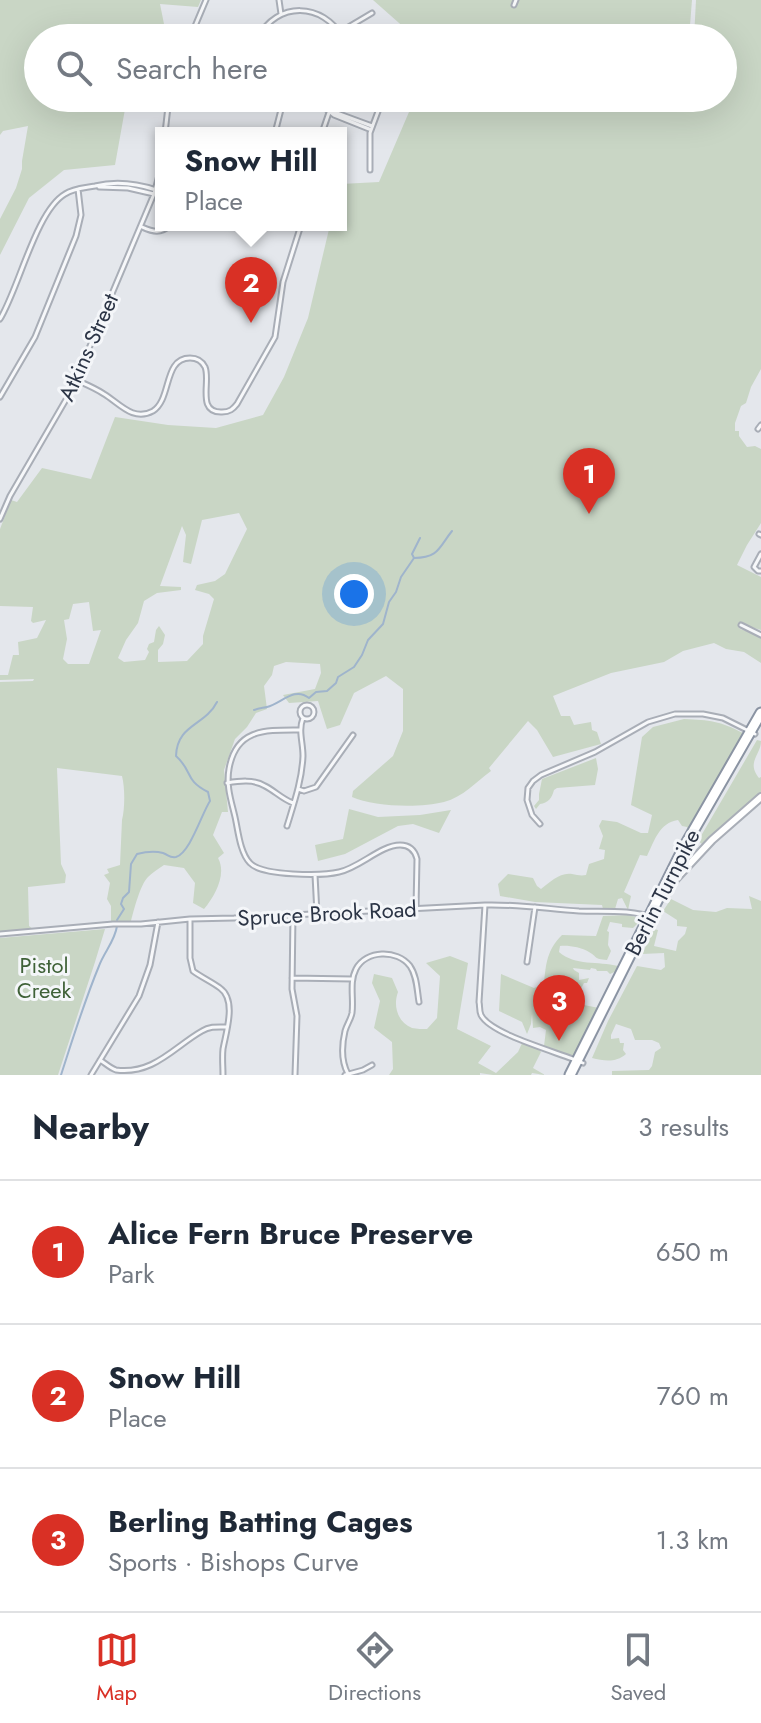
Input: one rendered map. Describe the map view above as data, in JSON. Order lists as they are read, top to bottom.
{
  "streets": {
    "highway": ["Berlin Turnpike"],
    "street": ["Atkins Street", "Spruce Brook Road"]
  },
  "crossings": [
    ["Berlin Turnpike", "Spruce Brook Road"]
  ],
  "parks": ["Pistol Creek"],
  "page": {
    "search": "Search here",
    "popup": ["Snow Hill", "Place"],
    "pins": ["2", "1", "3"],
    "heading": ["Nearby", "3 results"],
    "list": [
      {
        "mark": "1",
        "name": "Alice Fern Bruce Preserve",
        "note": "Park",
        "value": "650 m"
      },
      {
        "mark": "2",
        "name": "Snow Hill",
        "note": "Place",
        "value": "760 m"
      },
      {
        "mark": "3",
        "name": "Berling Batting Cages",
        "note": "Sports · Bishops Curve",
        "value": "1.3 km"
      }
    ],
    "nav": ["Map", "Directions", "Saved"]
  }
}
